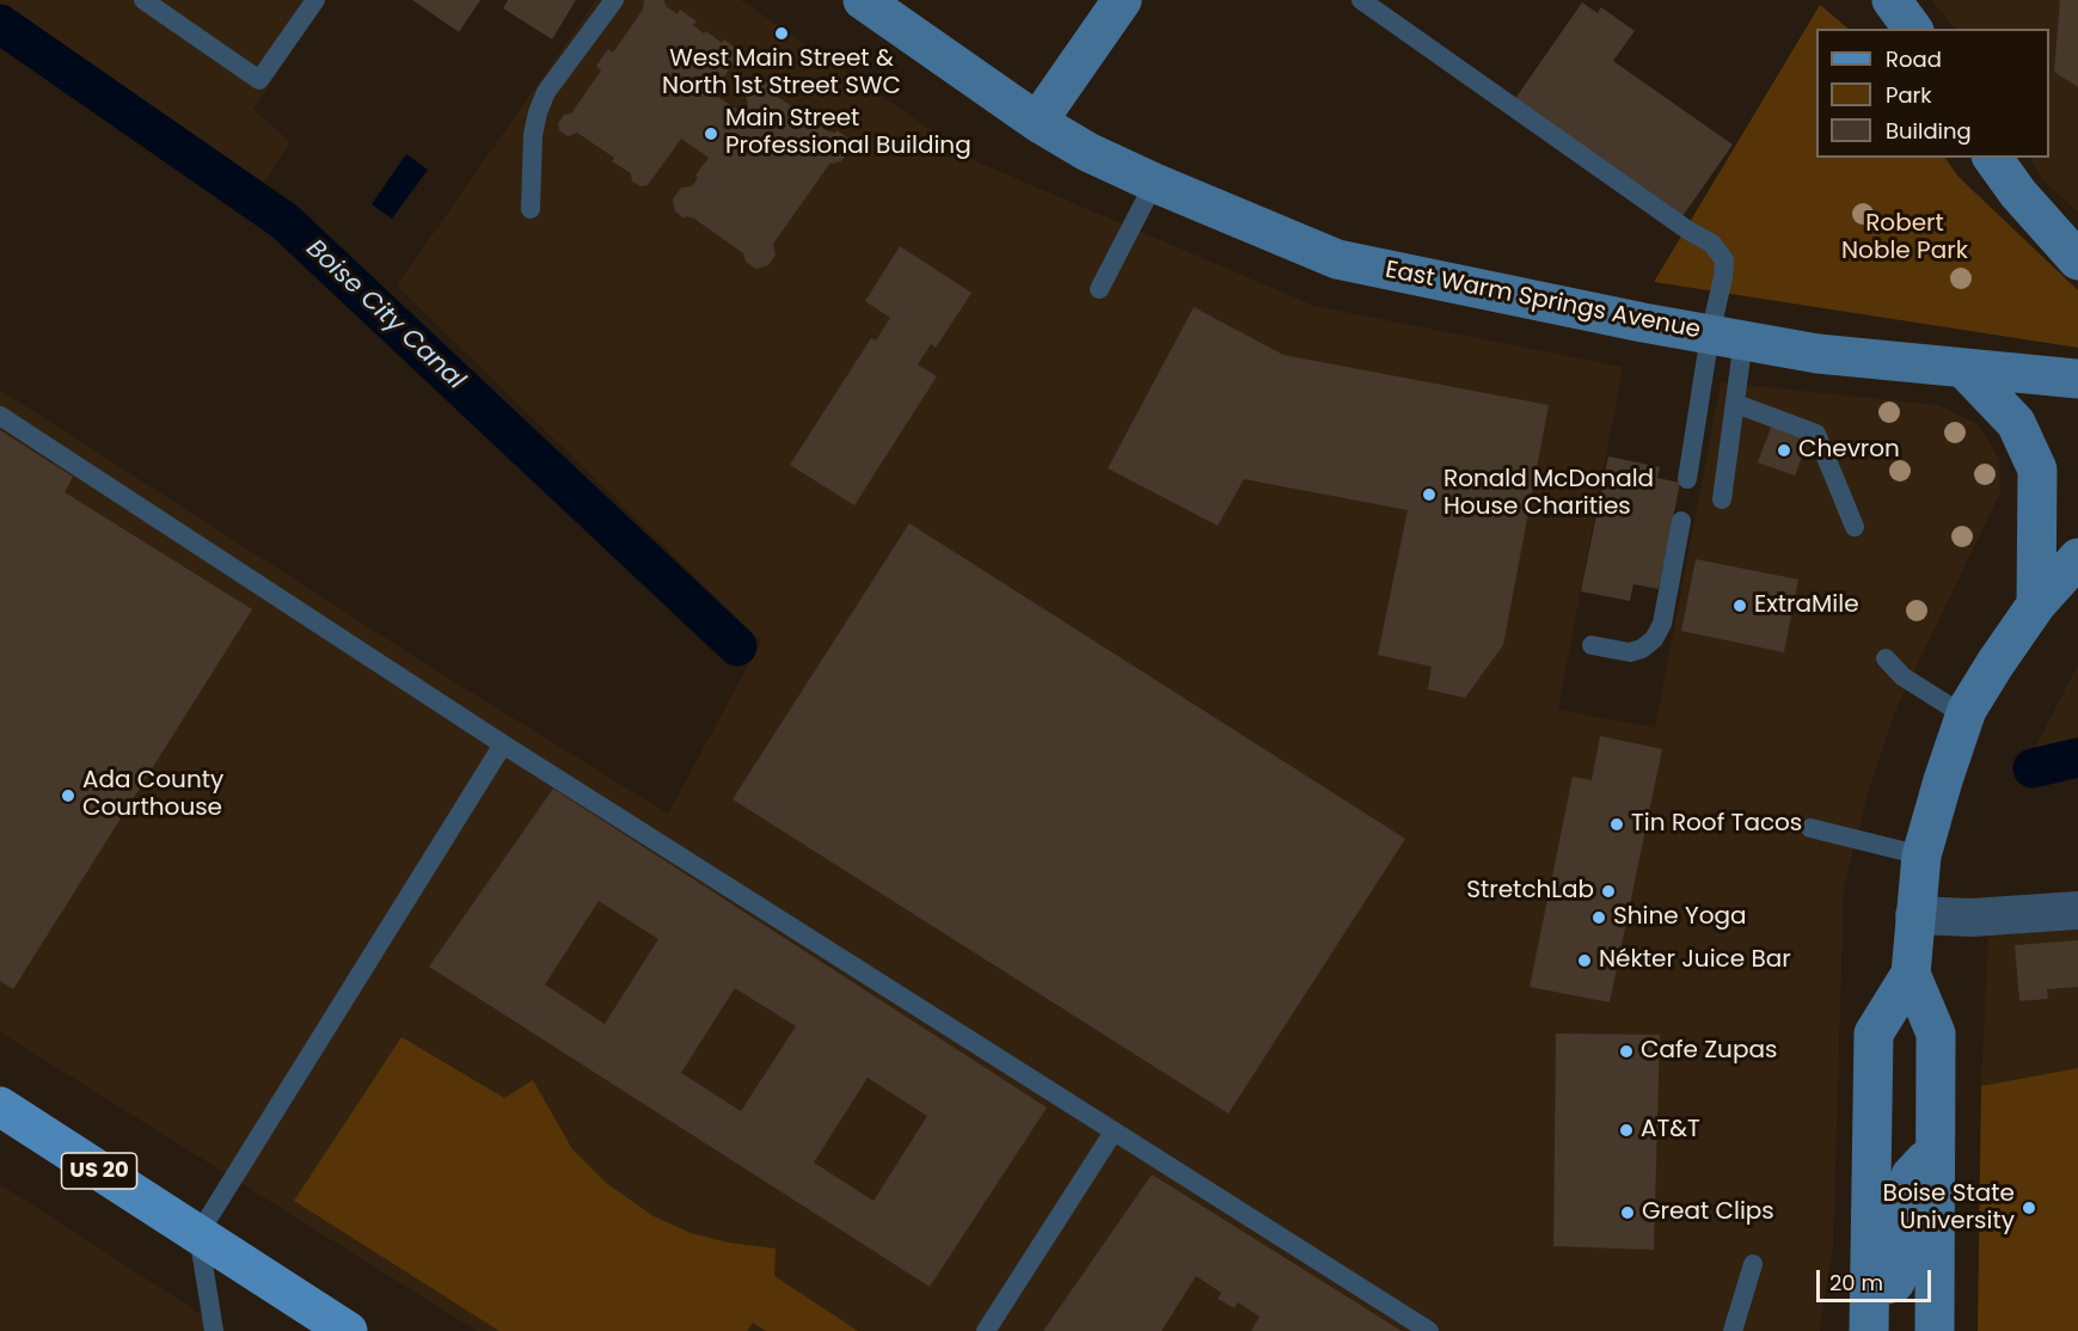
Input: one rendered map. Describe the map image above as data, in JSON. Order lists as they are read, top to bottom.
{
  "streets": {
    "main road": ["East Warm Springs Avenue", "US 20"]
  },
  "water": ["Boise City Canal"],
  "parks": ["Robert Noble Park"],
  "places": [
    "West Main Street & North 1st Street SWC",
    "Main Street Professional Building",
    "Chevron",
    "Ronald McDonald House Charities",
    "ExtraMile",
    "Ada County Courthouse",
    "Tin Roof Tacos",
    "StretchLab",
    "Shine Yoga",
    "Nékter Juice Bar",
    "Cafe Zupas",
    "AT&T",
    "Boise State University",
    "Great Clips"
  ],
  "legend": ["Road", "Park", "Building"],
  "scale_bar": "20 m"
}
